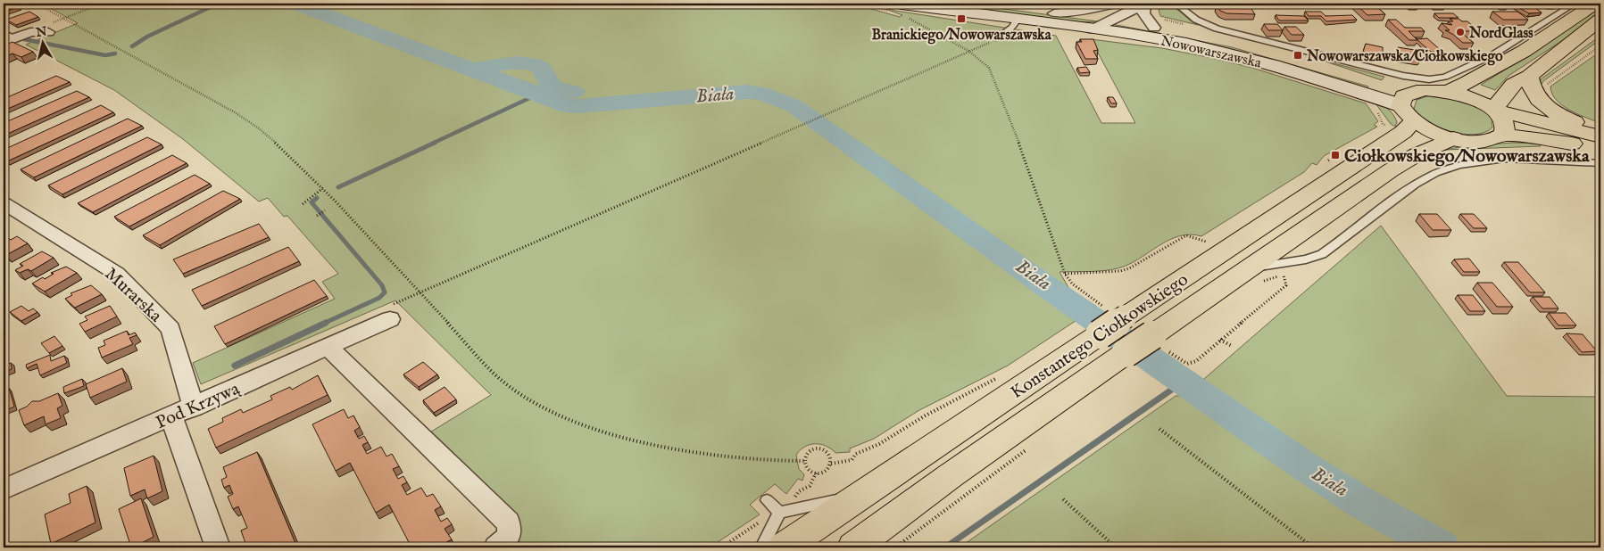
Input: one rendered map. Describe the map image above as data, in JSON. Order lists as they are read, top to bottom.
{
  "streets": {
    "main road": ["Nowowarszawska", "Konstantego Ciołkowskiego"],
    "street": ["Murarska", "Pod Krzywą"]
  },
  "crossings": [
    ["Nowowarszawska", "Konstantego Ciołkowskiego"],
    ["Murarska", "Pod Krzywą"]
  ],
  "water": ["Biała"],
  "places": {
    "transit": ["Branickiego/Nowowarszawska", "Nowowarszawska/Ciołkowskiego", "Ciołkowskiego/Nowowarszawska"],
    "other": ["NordGlass"]
  },
  "north": "top"
}
